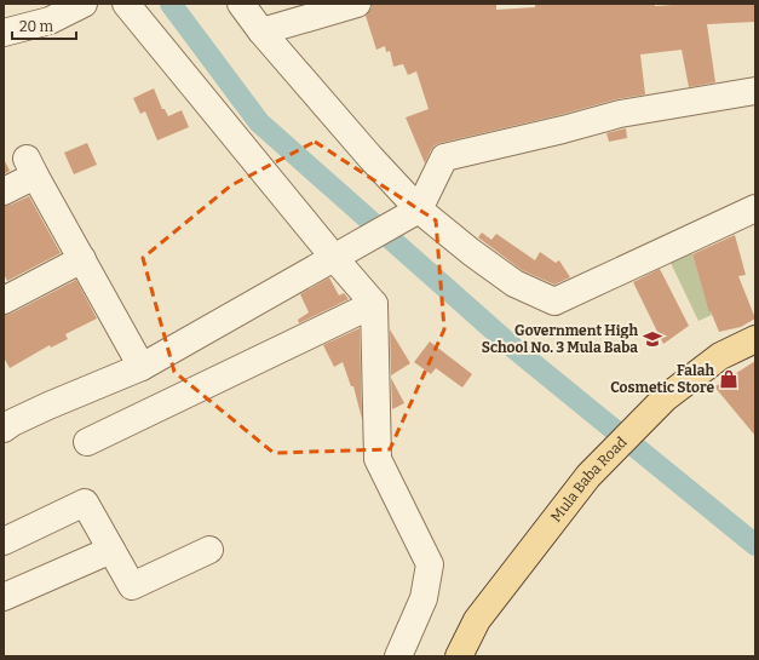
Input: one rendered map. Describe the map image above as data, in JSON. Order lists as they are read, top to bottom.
{
  "streets": {
    "main road": ["Mula Baba Road"]
  },
  "places": {
    "school or university": ["Government High School No. 3 Mula Baba"],
    "shop": ["Falah Cosmetic Store"]
  },
  "scale_bar": "20 m"
}
